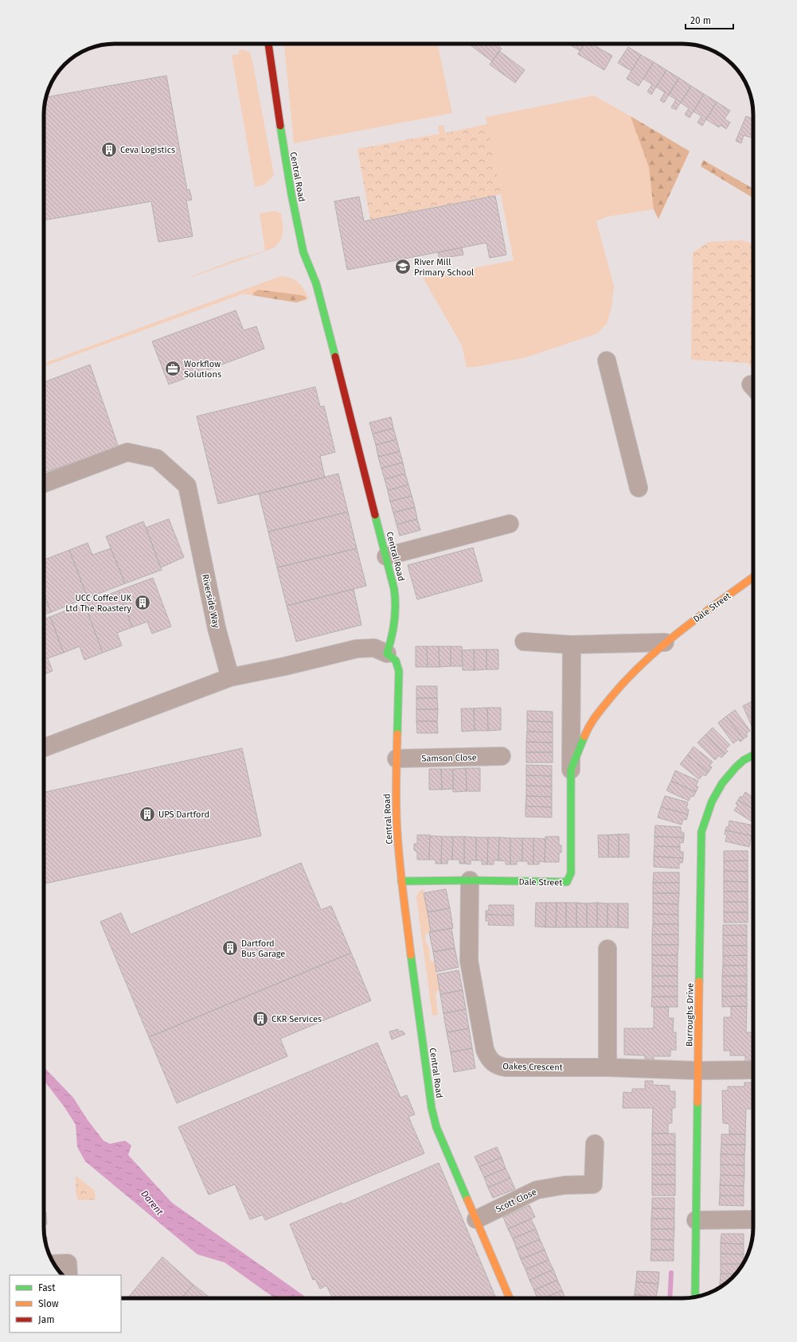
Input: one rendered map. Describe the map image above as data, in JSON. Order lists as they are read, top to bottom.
{
  "streets": {
    "street": [
      "Central Road",
      "Riverside Way",
      "Dale Street",
      "Samson Close",
      "Burroughs Drive",
      "Oakes Crescent",
      "Scott Close"
    ]
  },
  "crossings": [
    ["Central Road", "Dale Street"],
    ["Central Road", "Samson Close"],
    ["Central Road", "Scott Close"],
    ["Dale Street", "Oakes Crescent"],
    ["Burroughs Drive", "Oakes Crescent"]
  ],
  "water": ["Darent"],
  "places": {
    "building": [
      "Ceva Logistics",
      "UCC Coffee UK Ltd The Roastery",
      "UPS Dartford",
      "Dartford Bus Garage",
      "CKR Services"
    ],
    "school or university": ["River Mill Primary School"],
    "office": ["Workflow Solutions"]
  },
  "legend": ["Fast", "Slow", "Jam"],
  "scale_bar": "20 m"
}
